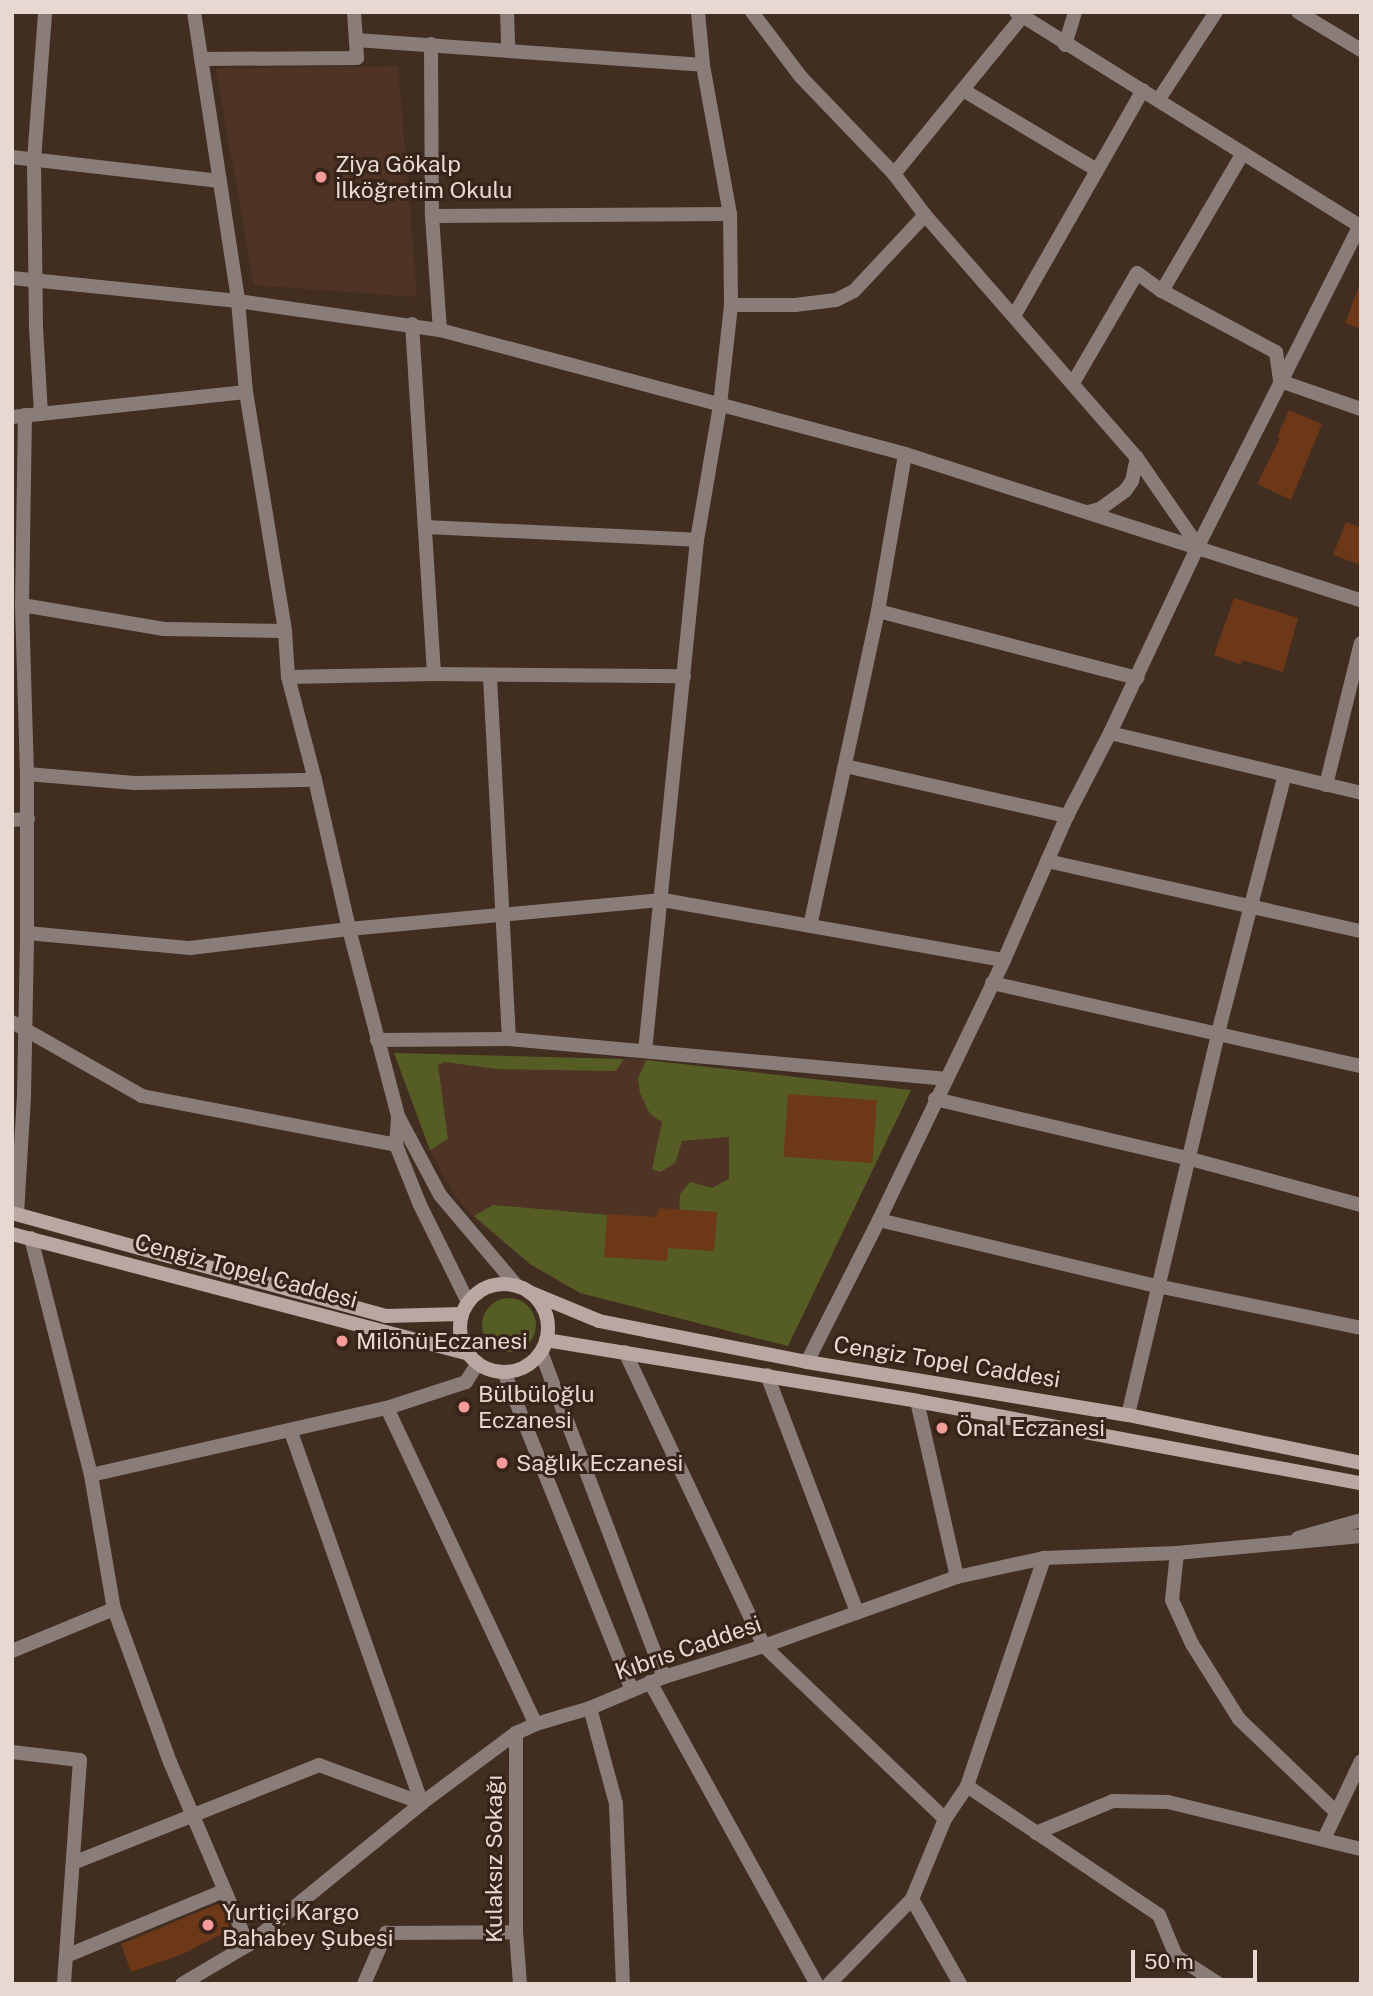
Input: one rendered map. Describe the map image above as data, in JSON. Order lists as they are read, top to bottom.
{
  "streets": {
    "main road": ["Cengiz Topel Caddesi"],
    "street": ["Kıbrıs Caddesi", "Kulaksız Sokağı"]
  },
  "crossings": [
    ["Kıbrıs Caddesi", "Kulaksız Sokağı"]
  ],
  "places": [
    "Ziya Gökalp İlköğretim Okulu",
    "Milönü Eczanesi",
    "Bülbüloğlu Eczanesi",
    "Önal Eczanesi",
    "Sağlık Eczanesi",
    "Yurtiçi Kargo Bahabey Şubesi"
  ],
  "scale_bar": "50 m"
}
